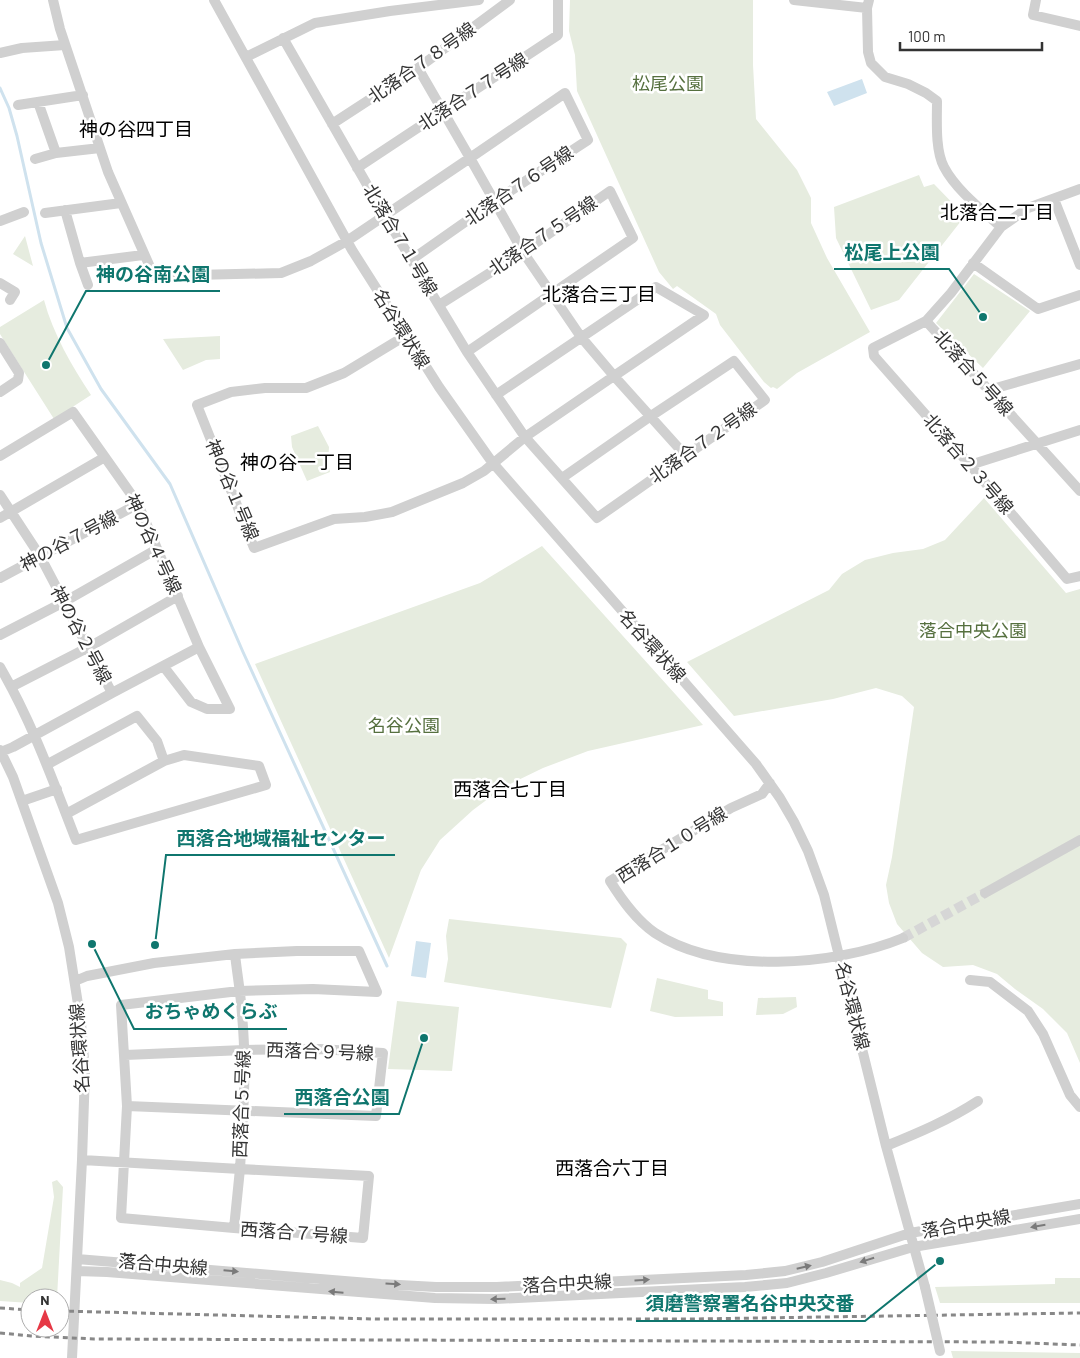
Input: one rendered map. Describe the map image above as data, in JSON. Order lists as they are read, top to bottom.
{
  "streets": {
    "street": [
      "北落合７８号線",
      "北落合７７号線",
      "北落合７６号線",
      "北落合７５号線",
      "北落合７１号線",
      "名谷環状線",
      "北落合５号線",
      "北落合７２号線",
      "北落合２３号線",
      "神の谷１号線",
      "神の谷７号線",
      "神の谷４号線",
      "神の谷２号線",
      "西落合１０号線",
      "西落合９号線",
      "西落合５号線",
      "落合中央線",
      "西落合７号線"
    ]
  },
  "crossings": [
    ["北落合７８号線", "北落合７１号線"],
    ["北落合７７号線", "北落合７１号線"],
    ["北落合７６号線", "北落合７１号線"],
    ["北落合７５号線", "北落合７１号線"],
    ["北落合７１号線", "北落合７２号線"],
    ["名谷環状線", "神の谷１号線"],
    ["名谷環状線", "神の谷２号線"],
    ["名谷環状線", "西落合１０号線"],
    ["名谷環状線", "西落合５号線"],
    ["名谷環状線", "落合中央線"],
    ["北落合５号線", "北落合２３号線"],
    ["神の谷７号線", "神の谷４号線"],
    ["神の谷７号線", "神の谷２号線"],
    ["西落合９号線", "西落合５号線"],
    ["西落合５号線", "西落合７号線"]
  ],
  "districts": [
    "神の谷四丁目",
    "北落合二丁目",
    "北落合三丁目",
    "神の谷一丁目",
    "西落合七丁目",
    "西落合六丁目"
  ],
  "parks": ["松尾公園", "落合中央公園", "名谷公園"],
  "places": [
    "松尾上公園",
    "神の谷南公園",
    "おちゃめくらぶ",
    "西落合地域福祉センター",
    "西落合公園",
    "須磨警察署名谷中央交番"
  ],
  "scale_bar": "100 m",
  "north": "top"
}
